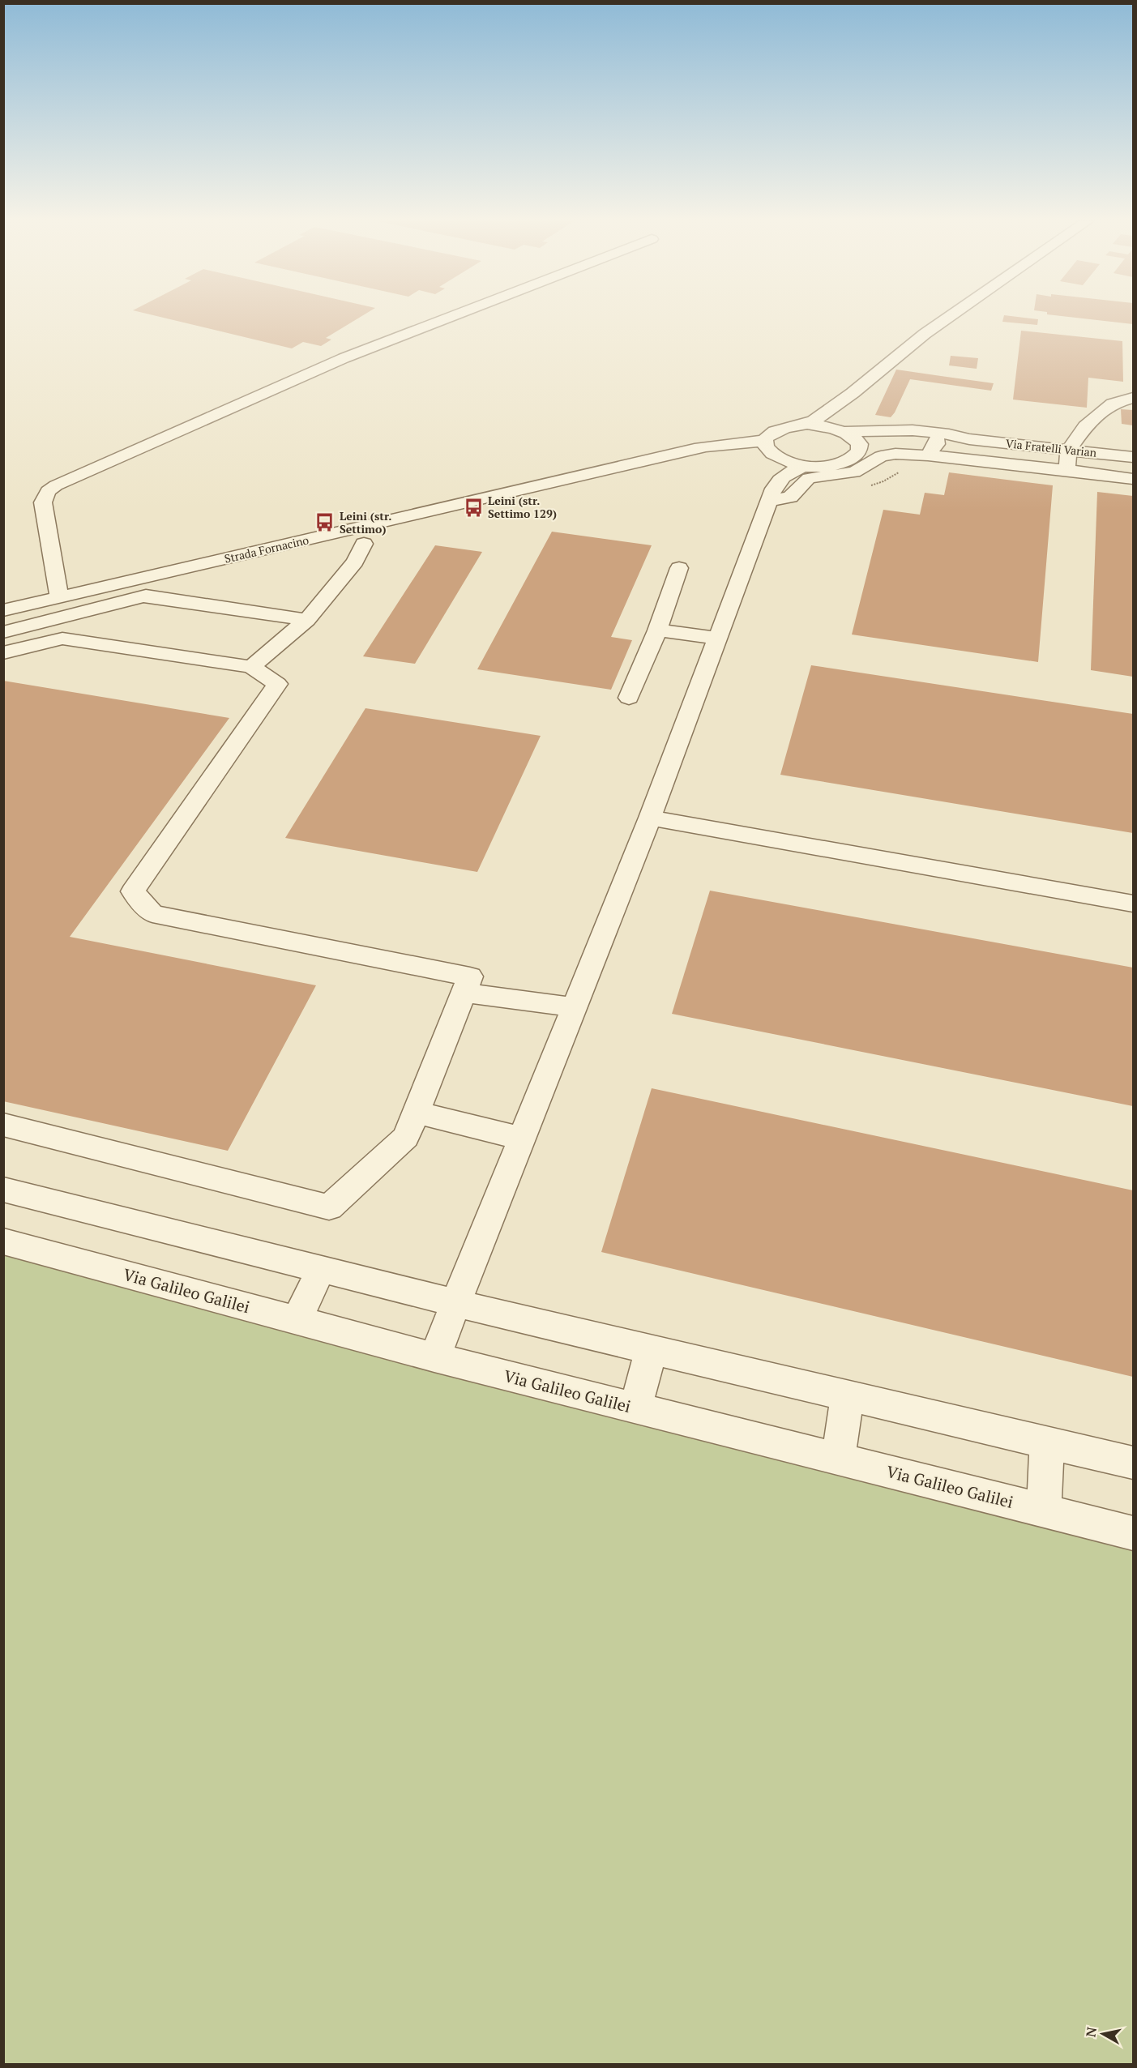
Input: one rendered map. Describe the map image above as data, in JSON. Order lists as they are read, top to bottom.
{
  "streets": {
    "street": ["Via Fratelli Varian", "Strada Fornacino", "Via Galileo Galilei"]
  },
  "crossings": [
    ["Via Fratelli Varian", "Strada Fornacino"]
  ],
  "places": {
    "bus stop": ["Leini (str. Settimo 129)", "Leini (str. Settimo)"]
  },
  "north": "left"
}
